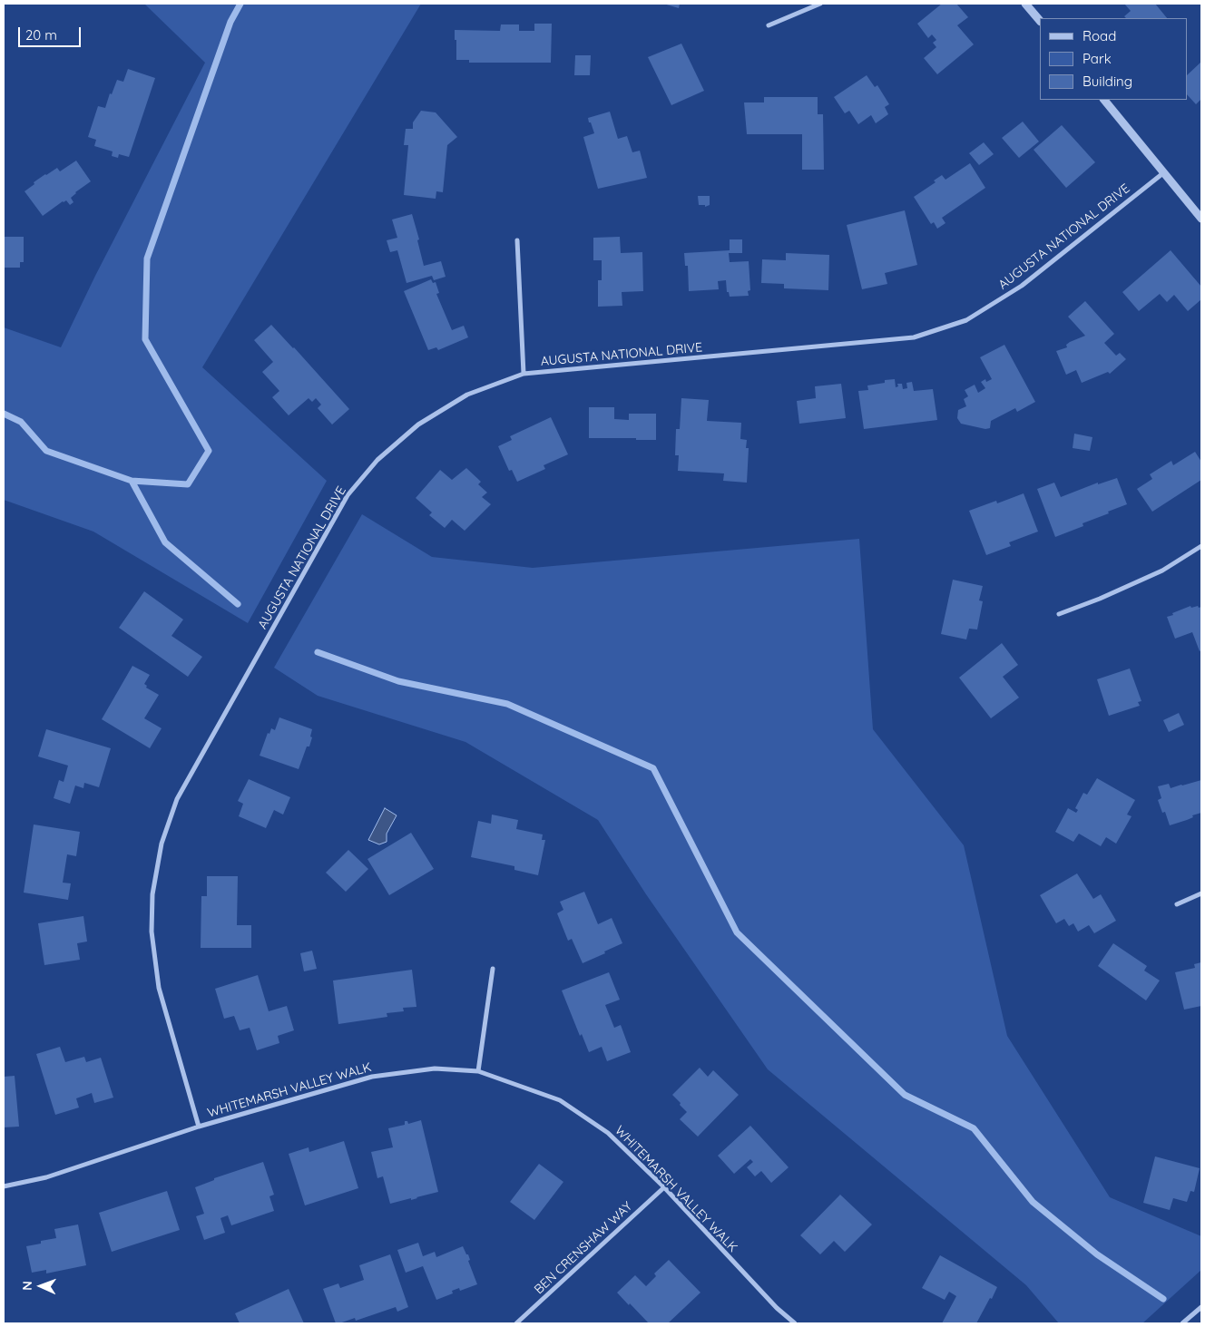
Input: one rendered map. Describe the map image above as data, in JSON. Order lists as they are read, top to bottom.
{
  "streets": {
    "street": ["AUGUSTA NATIONAL DRIVE", "WHITEMARSH VALLEY WALK", "BEN CRENSHAW WAY"]
  },
  "crossings": [
    ["AUGUSTA NATIONAL DRIVE", "WHITEMARSH VALLEY WALK"],
    ["WHITEMARSH VALLEY WALK", "BEN CRENSHAW WAY"]
  ],
  "legend": ["Road", "Park", "Building"],
  "scale_bar": "20 m",
  "north": "left"
}
